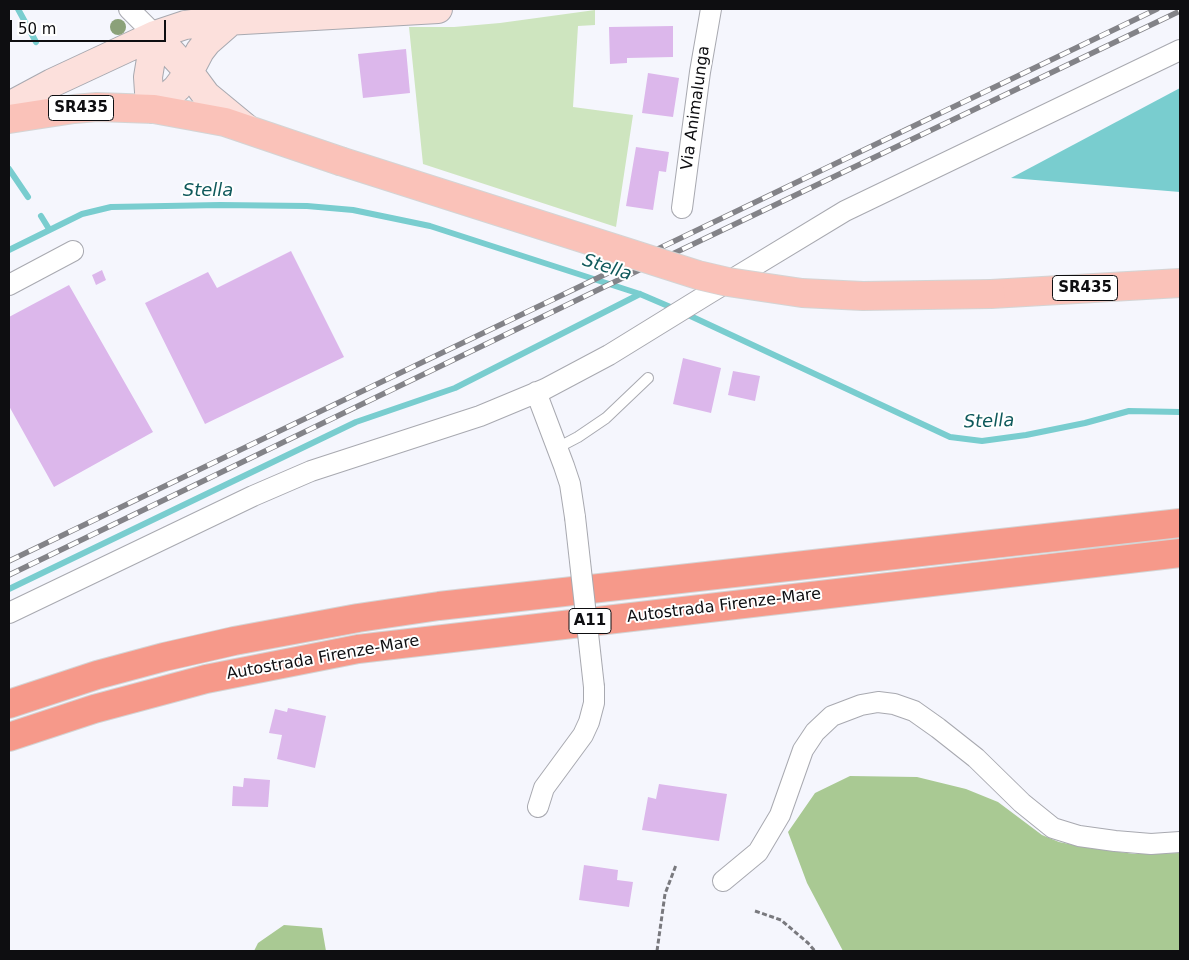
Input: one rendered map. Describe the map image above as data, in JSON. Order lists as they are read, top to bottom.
{
  "streets": {
    "highway": ["Autostrada Firenze-Mare", "A11"],
    "main road": ["SR435"],
    "street": ["Via Animalunga"]
  },
  "water": ["Stella"],
  "scale_bar": "50 m"
}
